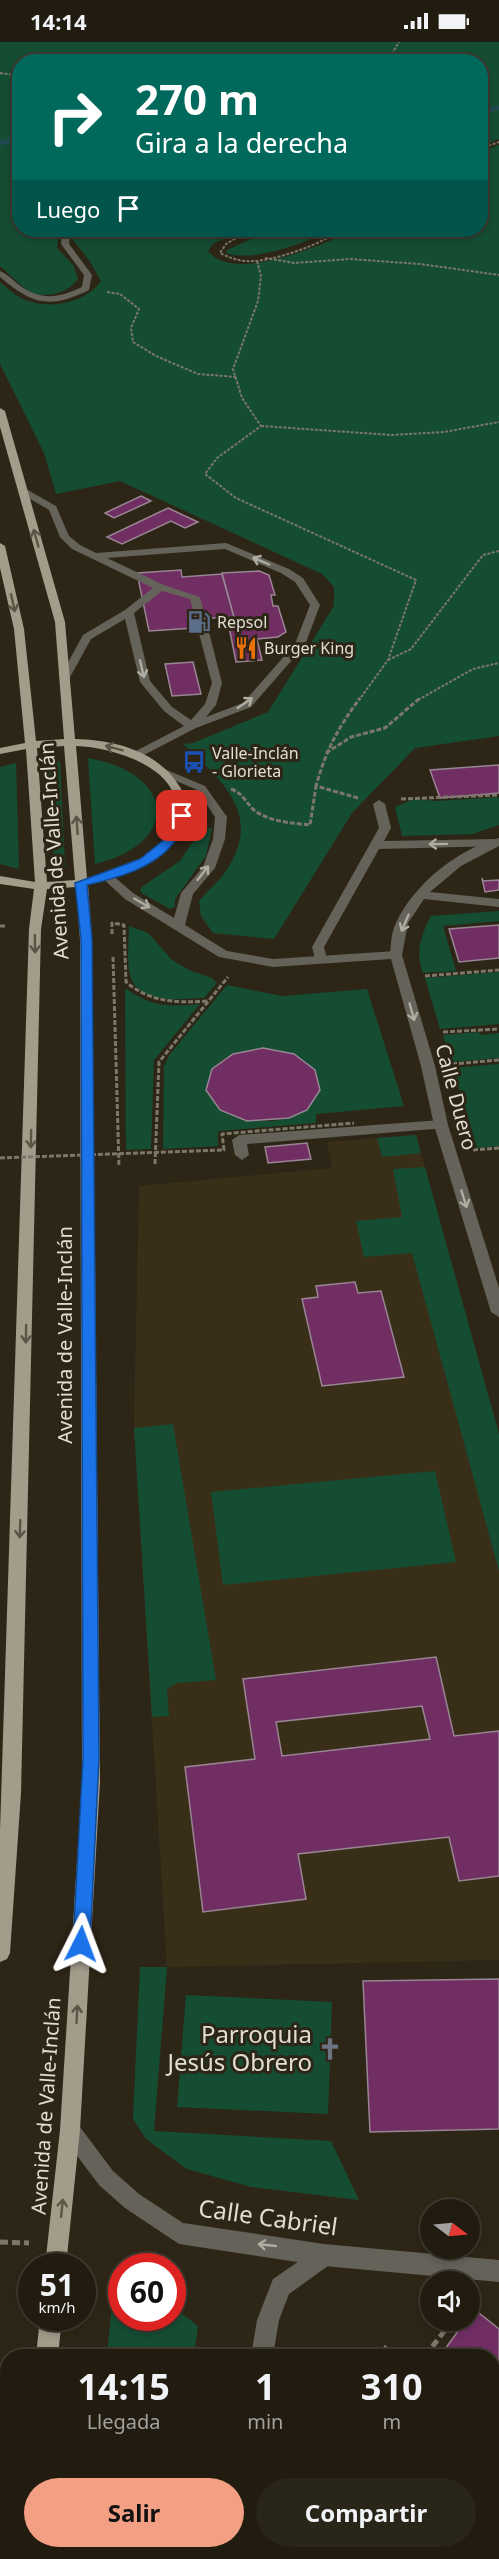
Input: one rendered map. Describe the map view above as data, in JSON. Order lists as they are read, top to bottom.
{
  "streets": {
    "main road": ["Avenida de Valle-Inclán"],
    "street": ["Calle Duero", "Calle Cabriel"]
  },
  "crossings": [
    ["Avenida de Valle-Inclán", "Calle Cabriel"]
  ],
  "one_way": ["Calle Duero", "Calle Cabriel"],
  "places": {
    "fuel station": ["Repsol"],
    "restaurant": ["Burger King"],
    "bus stop": ["Valle-Inclán - Glorieta"],
    "church": ["Parroquia Jesús Obrero"]
  },
  "north": "right",
  "page": {
    "status": "14:14",
    "turn": ["270 m", "Gira a la derecha"],
    "then": "Luego",
    "speed": "51 km/h",
    "limit": "60",
    "eta": [
      "14:15",
      "Llegada",
      "1",
      "min",
      "310",
      "m"
    ],
    "buttons": ["Salir", "Compartir"]
  }
}
